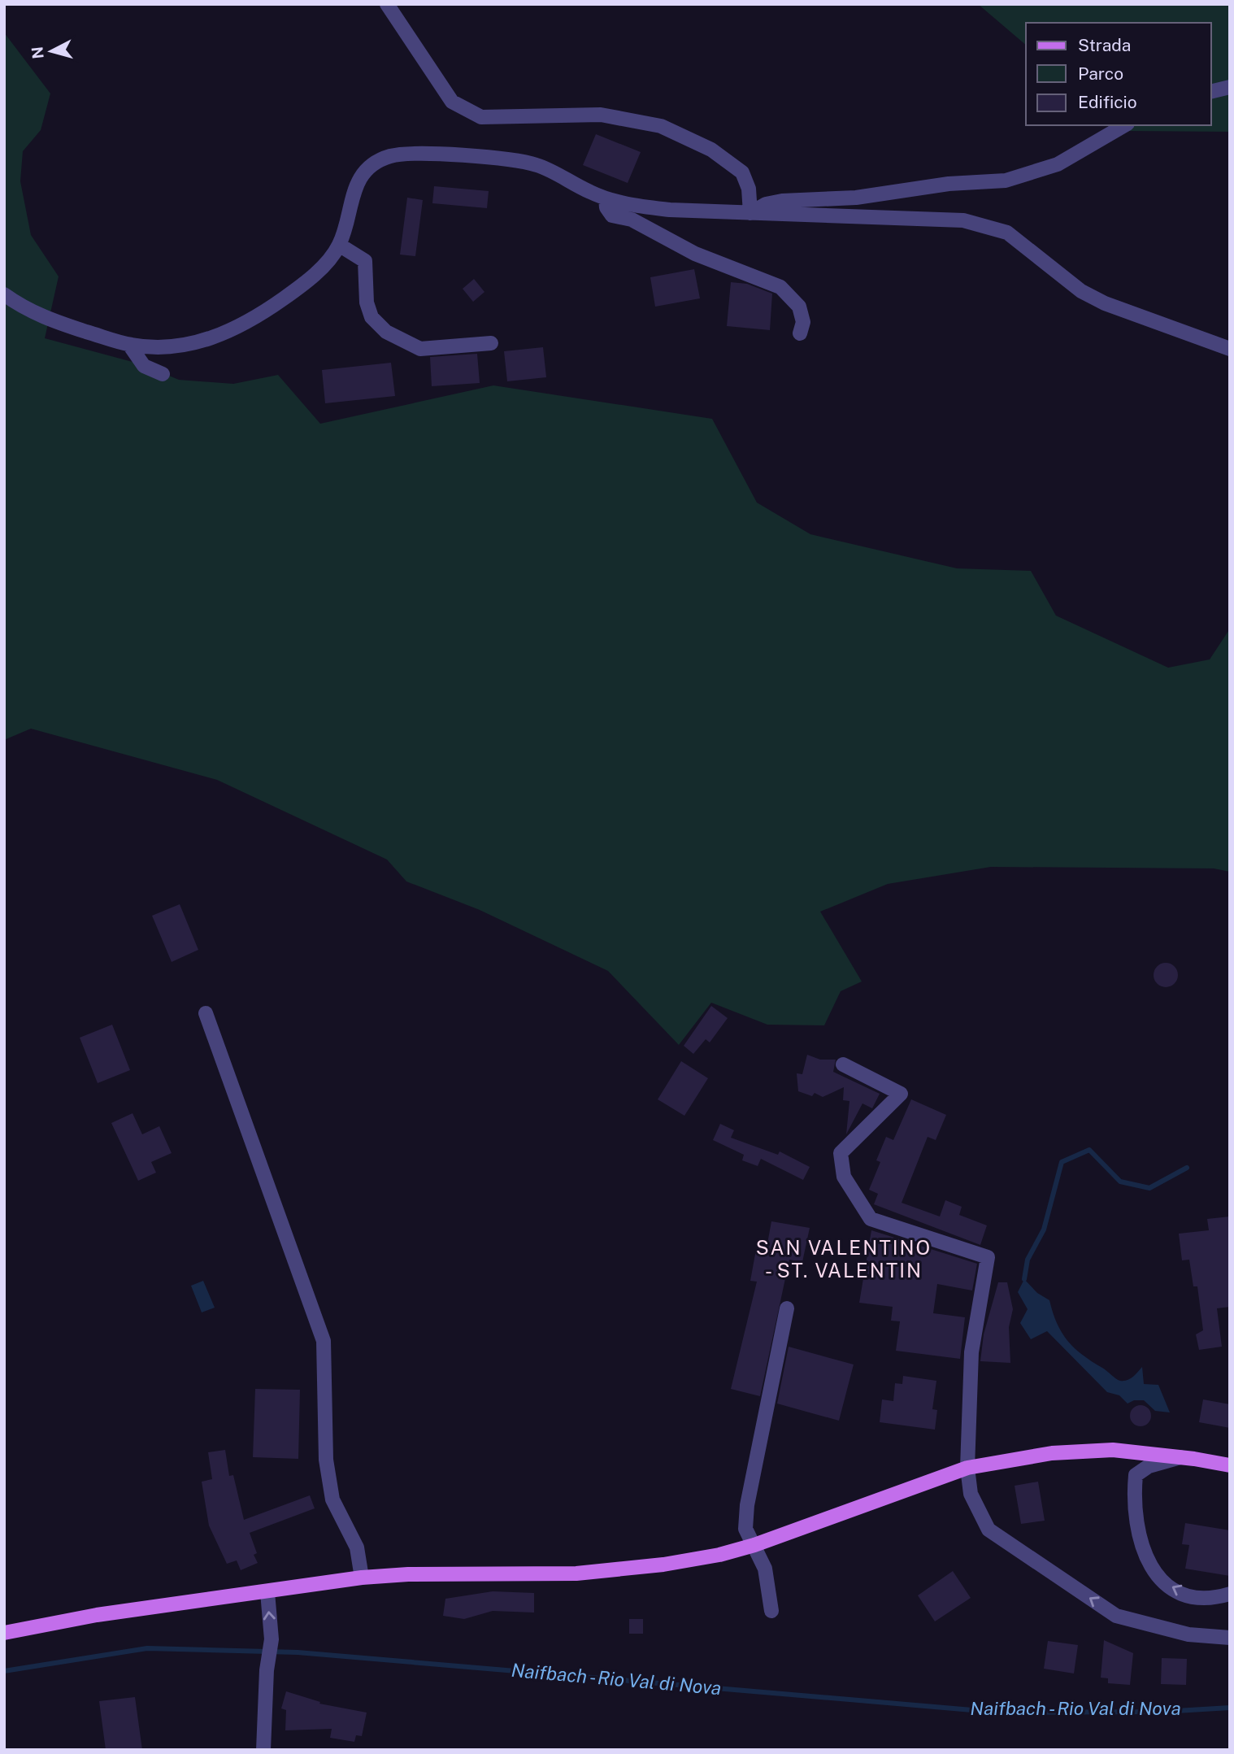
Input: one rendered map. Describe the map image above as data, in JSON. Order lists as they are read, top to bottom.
{
  "districts": ["SAN VALENTINO - ST. VALENTIN"],
  "water": ["Naifbach - Rio Val di Nova"],
  "legend": ["Strada", "Parco", "Edificio"],
  "north": "left"
}
